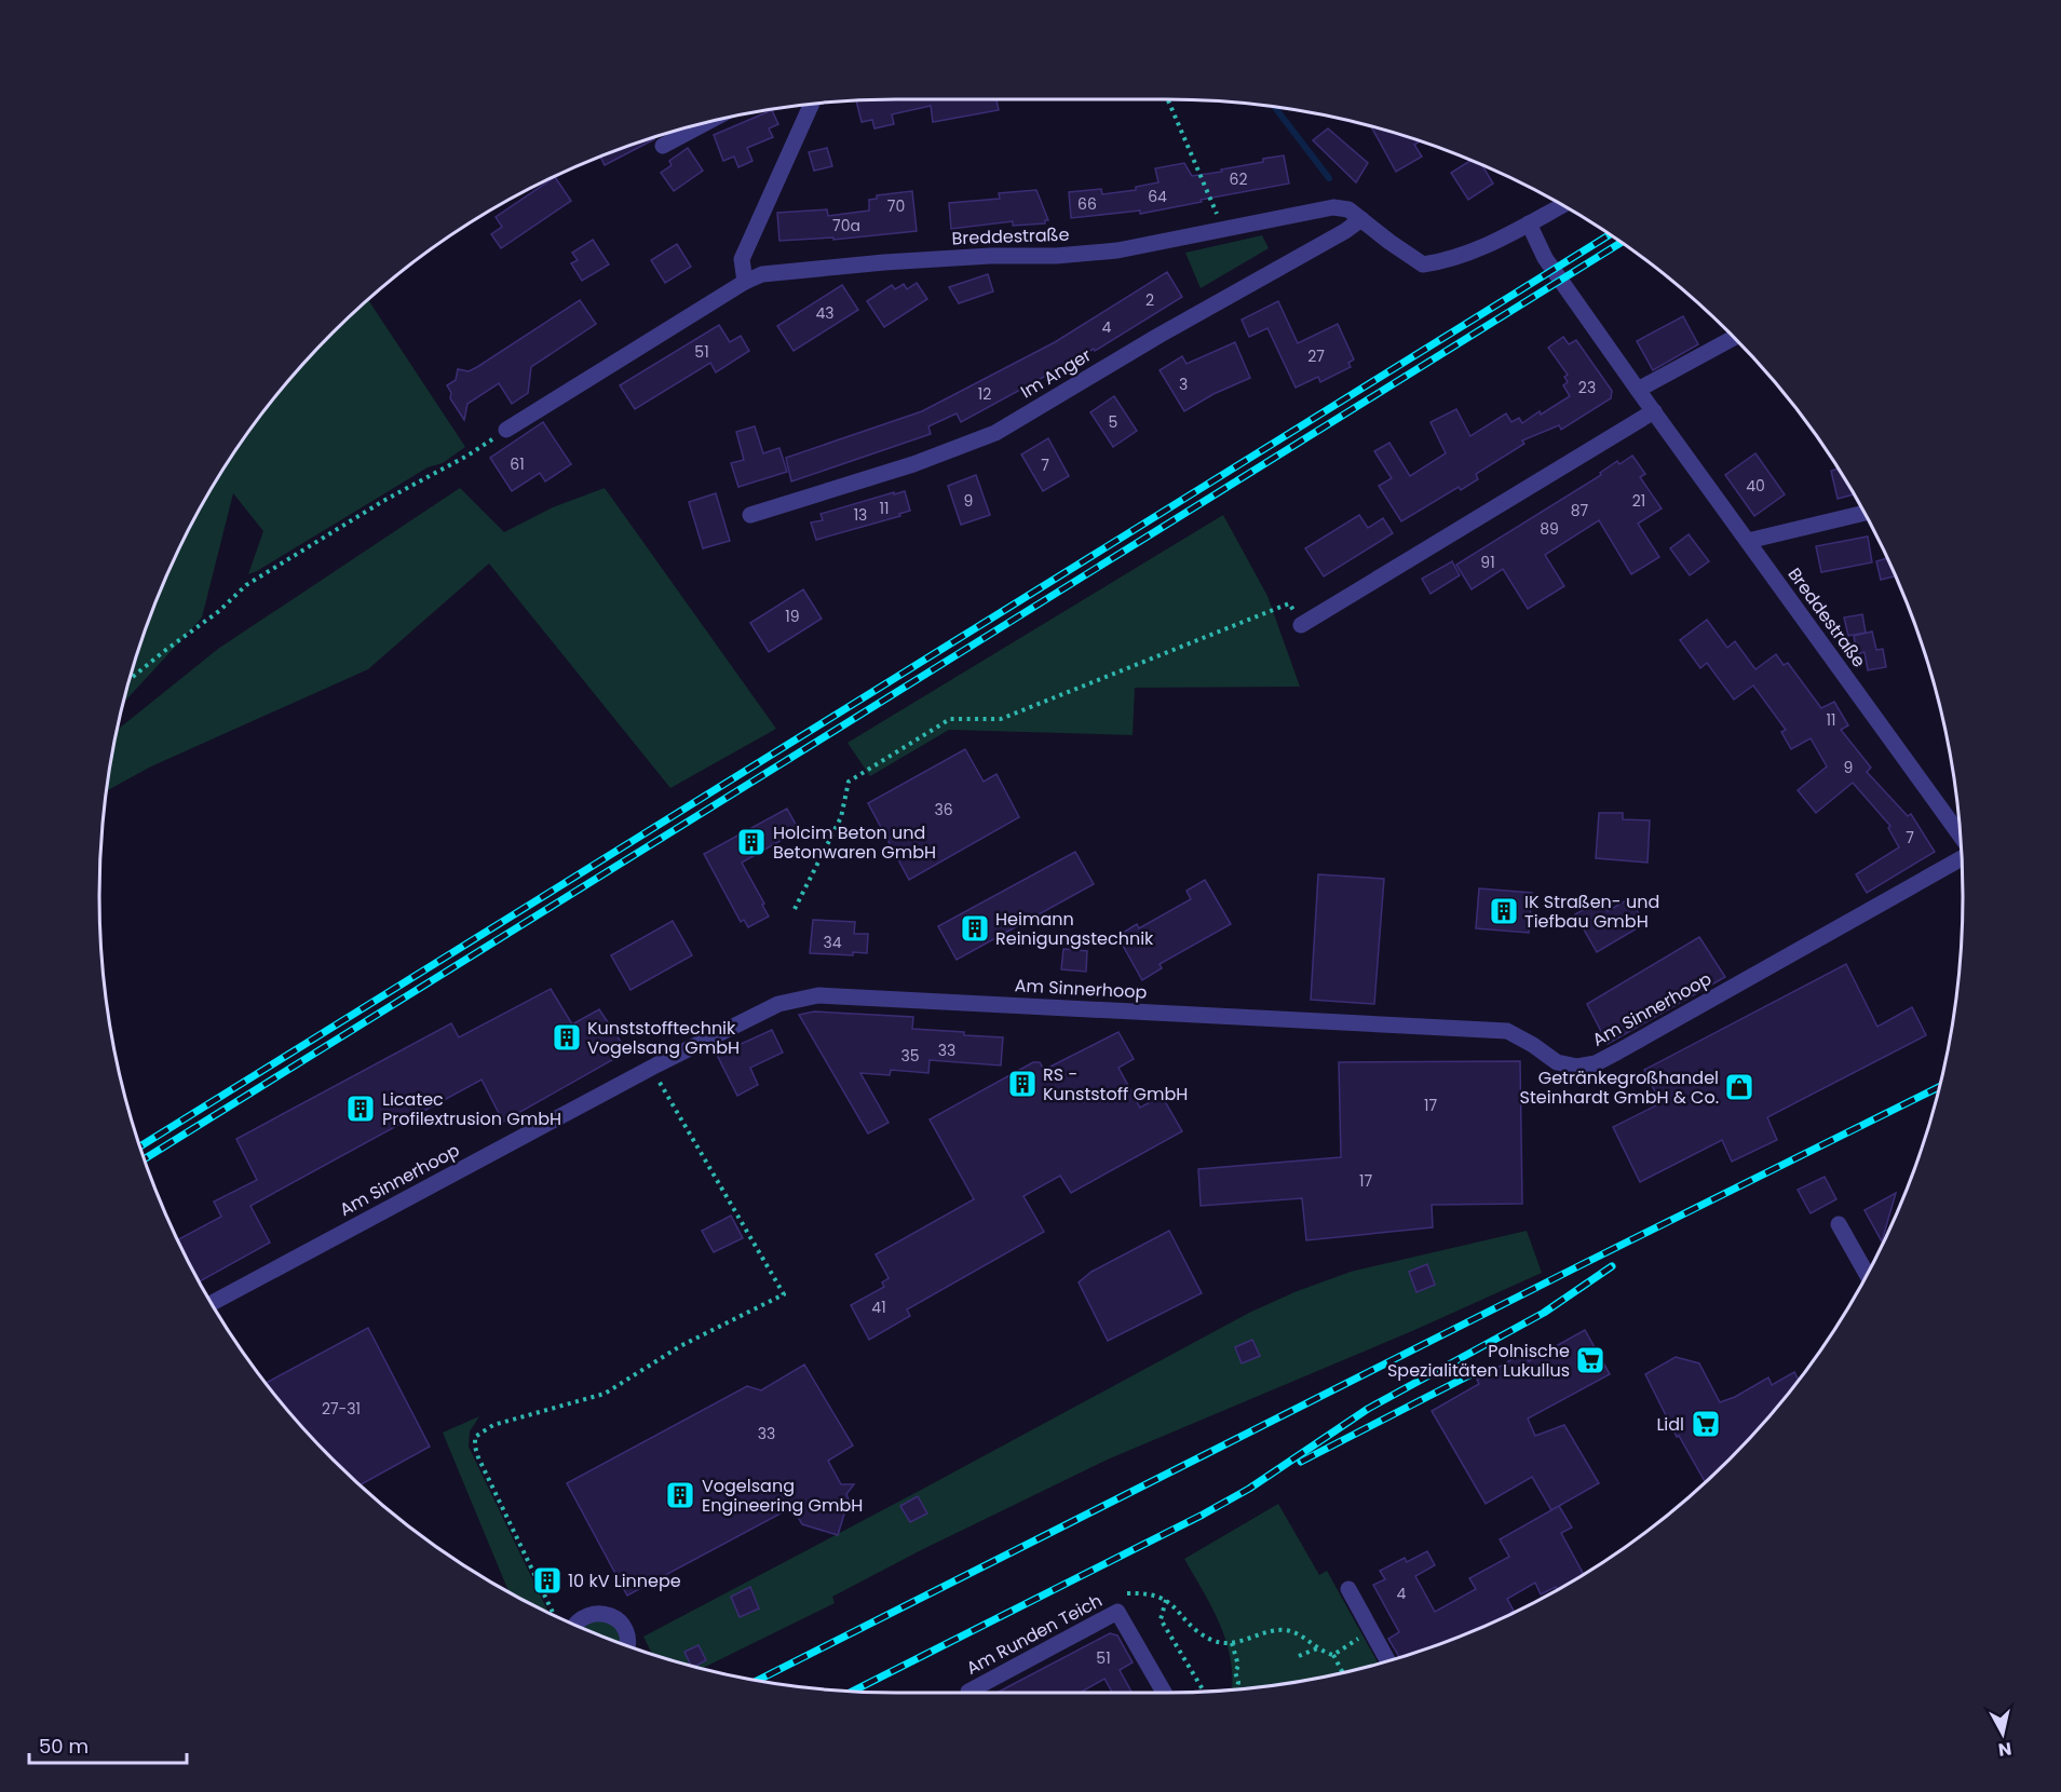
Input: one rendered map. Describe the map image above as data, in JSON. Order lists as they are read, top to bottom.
{
  "streets": {
    "street": [
      "Breddestraße",
      "Im Anger",
      "Am Sinnerhoop",
      "Am Runden Teich"
    ]
  },
  "crossings": [
    ["Breddestraße", "Im Anger"]
  ],
  "places": {
    "building": [
      "Holcim Beton und Betonwaren GmbH",
      "IK Straßen- und Tiefbau GmbH",
      "Heimann Reinigungstechnik",
      "Kunststofftechnik Vogelsang GmbH",
      "RS - Kunststoff GmbH",
      "Licatec Profilextrusion GmbH",
      "Vogelsang Engineering GmbH",
      "10 kV Linnepe"
    ],
    "shop": ["Getränkegroßhandel Steinhardt GmbH & Co."],
    "supermarket": ["Polnische Spezialitäten Lukullus", "Lidl"]
  },
  "house_numbers": [
    "62",
    "64",
    "66",
    "70",
    "70a",
    "2",
    "43",
    "4",
    "51",
    "27",
    "3",
    "23",
    "12",
    "5",
    "61",
    "7",
    "40",
    "9",
    "21",
    "11",
    "87",
    "13",
    "89",
    "91",
    "19",
    "11",
    "9",
    "36",
    "7",
    "34",
    "33",
    "35",
    "17",
    "17",
    "41",
    "27-31",
    "33",
    "4",
    "51"
  ],
  "scale_bar": "50 m",
  "north": "bottom"
}
